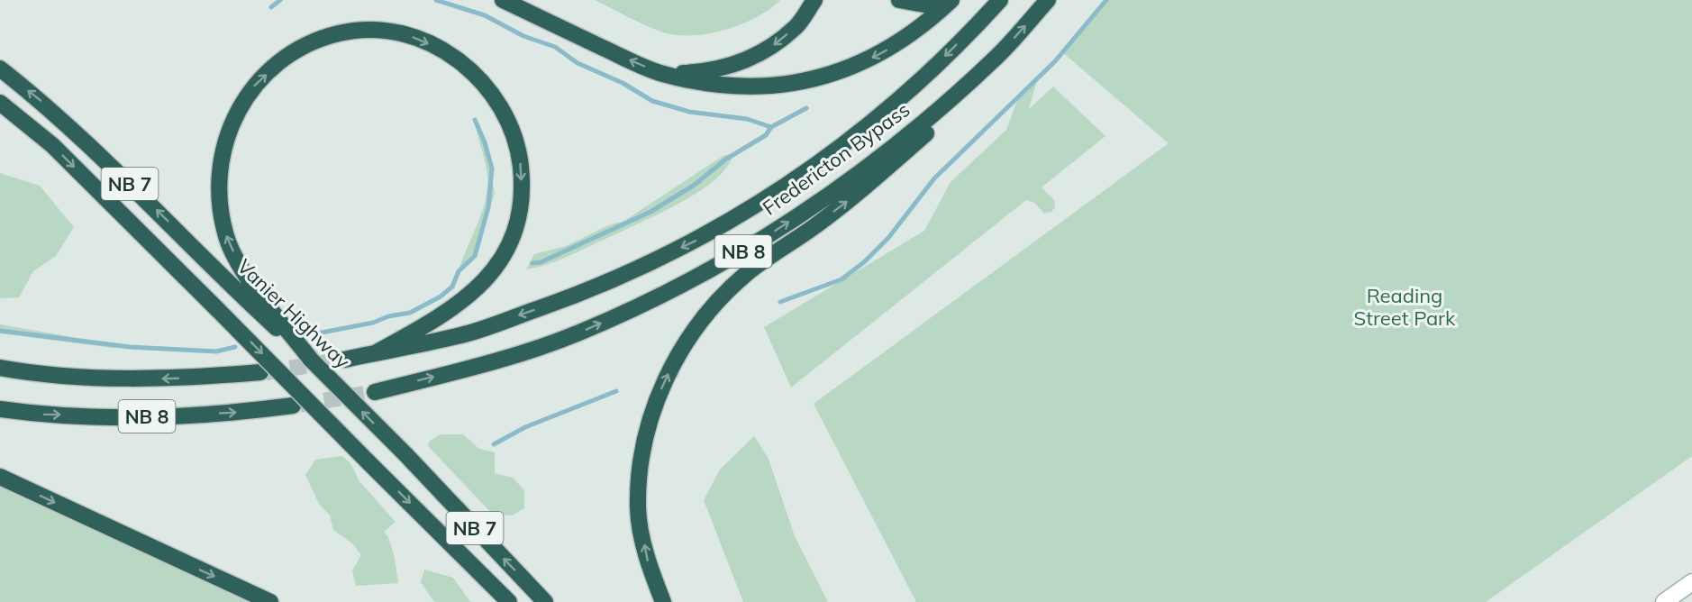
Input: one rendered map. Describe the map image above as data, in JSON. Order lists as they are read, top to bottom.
{
  "streets": {
    "highway": [
      "Fredericton Bypass",
      "NB 7",
      "NB 8",
      "Vanier Highway"
    ]
  },
  "parks": ["Reading Street Park"]
}
